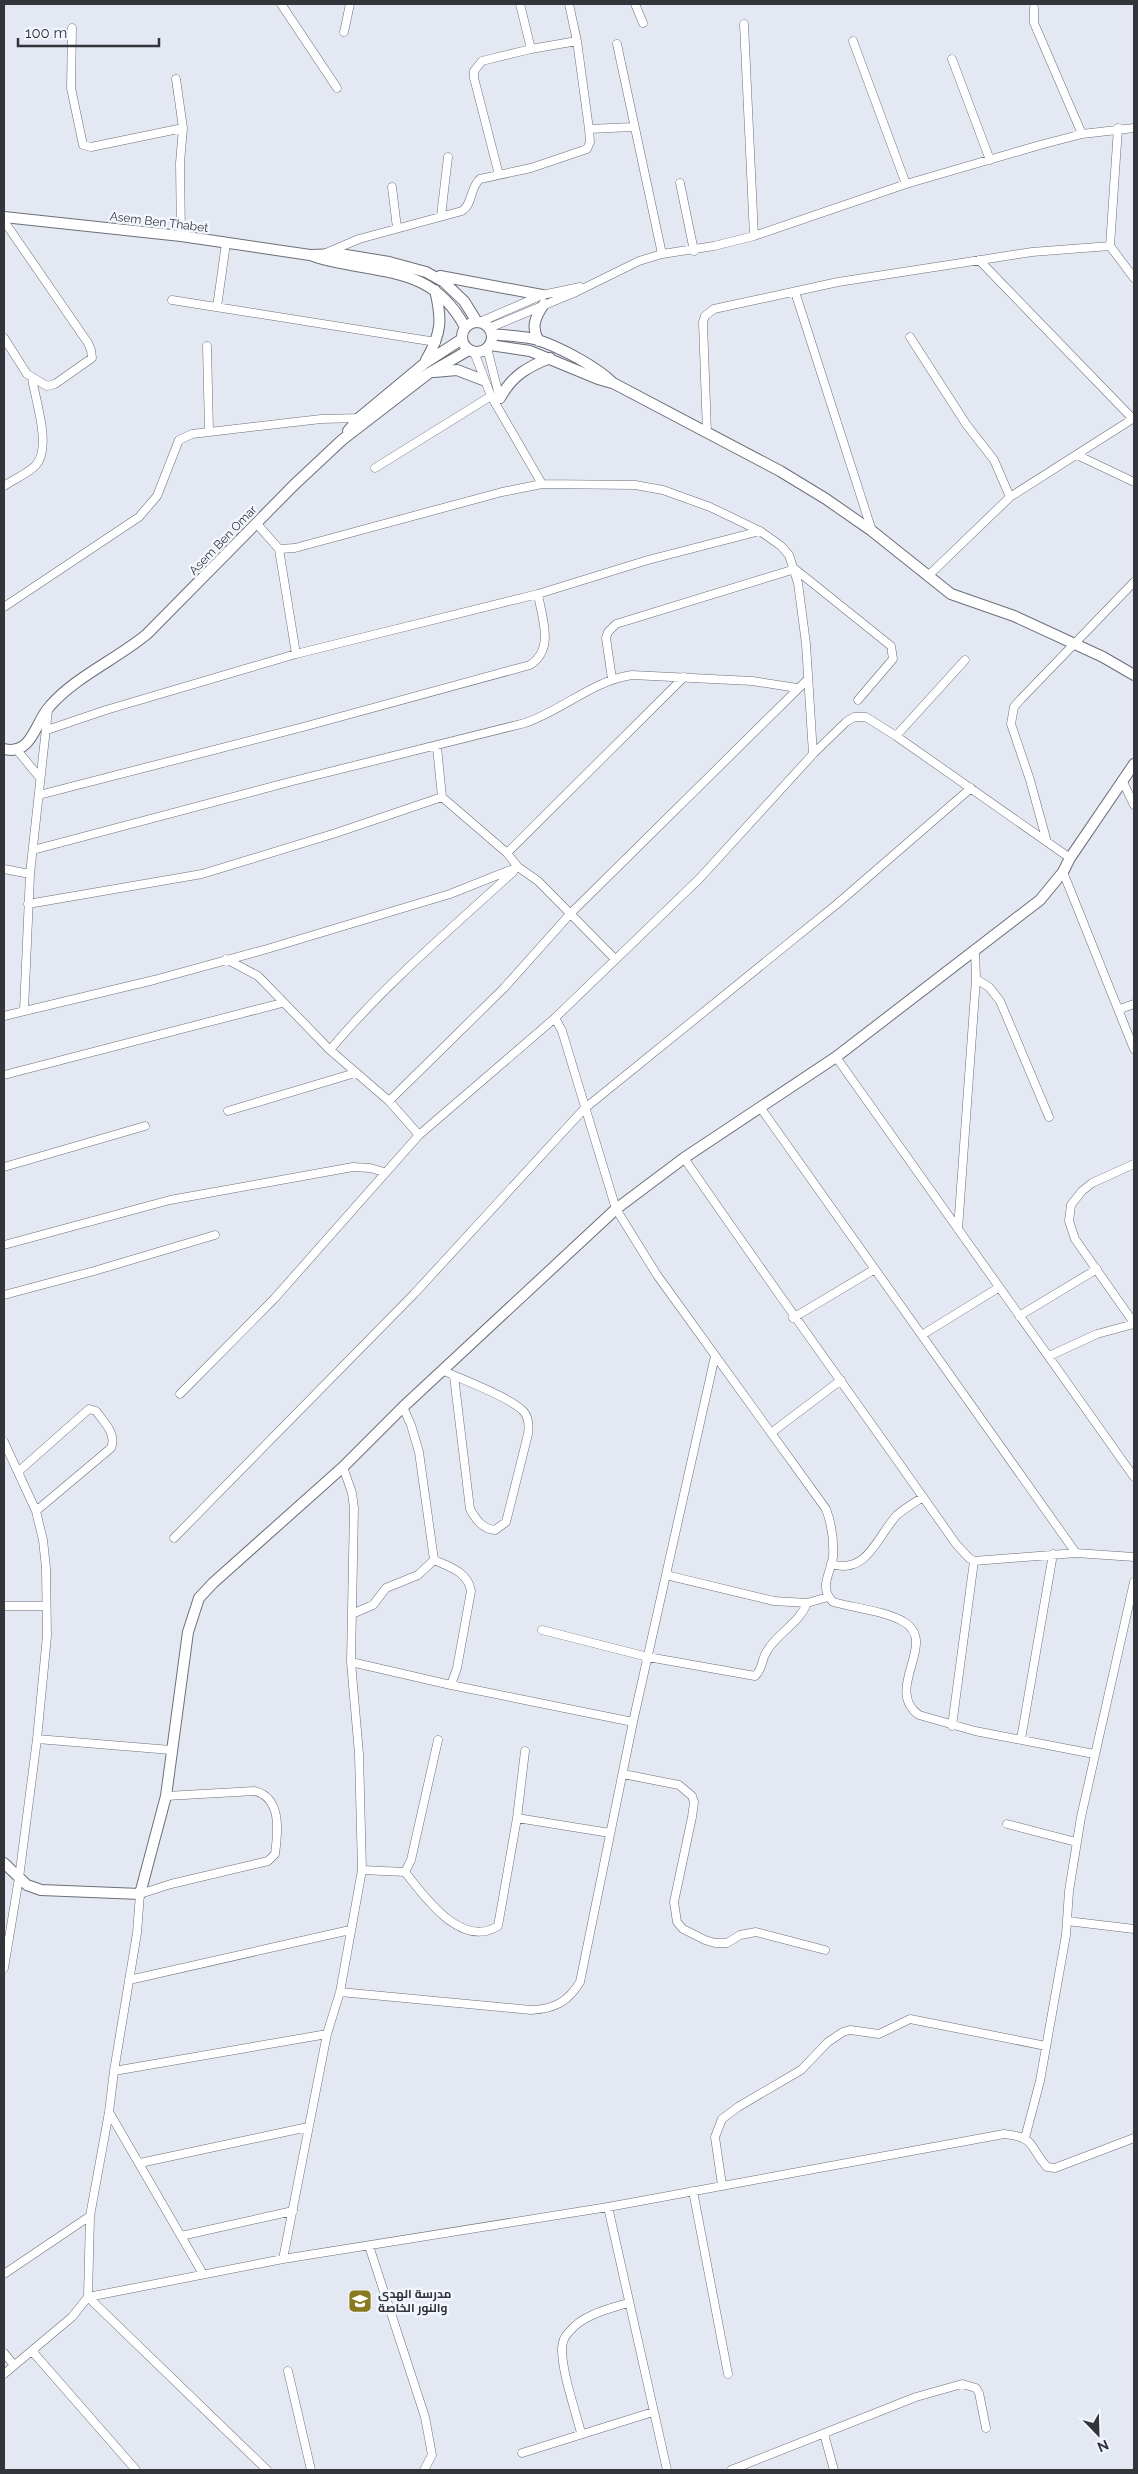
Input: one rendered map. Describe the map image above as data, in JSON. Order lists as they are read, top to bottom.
{
  "streets": {
    "street": ["Asem Ben Thabet", "Asem Ben Omar"]
  },
  "places": {
    "school or university": ["مدرسة الهدى والنور الخاصة"]
  },
  "scale_bar": "100 m",
  "north": "bottom right"
}
